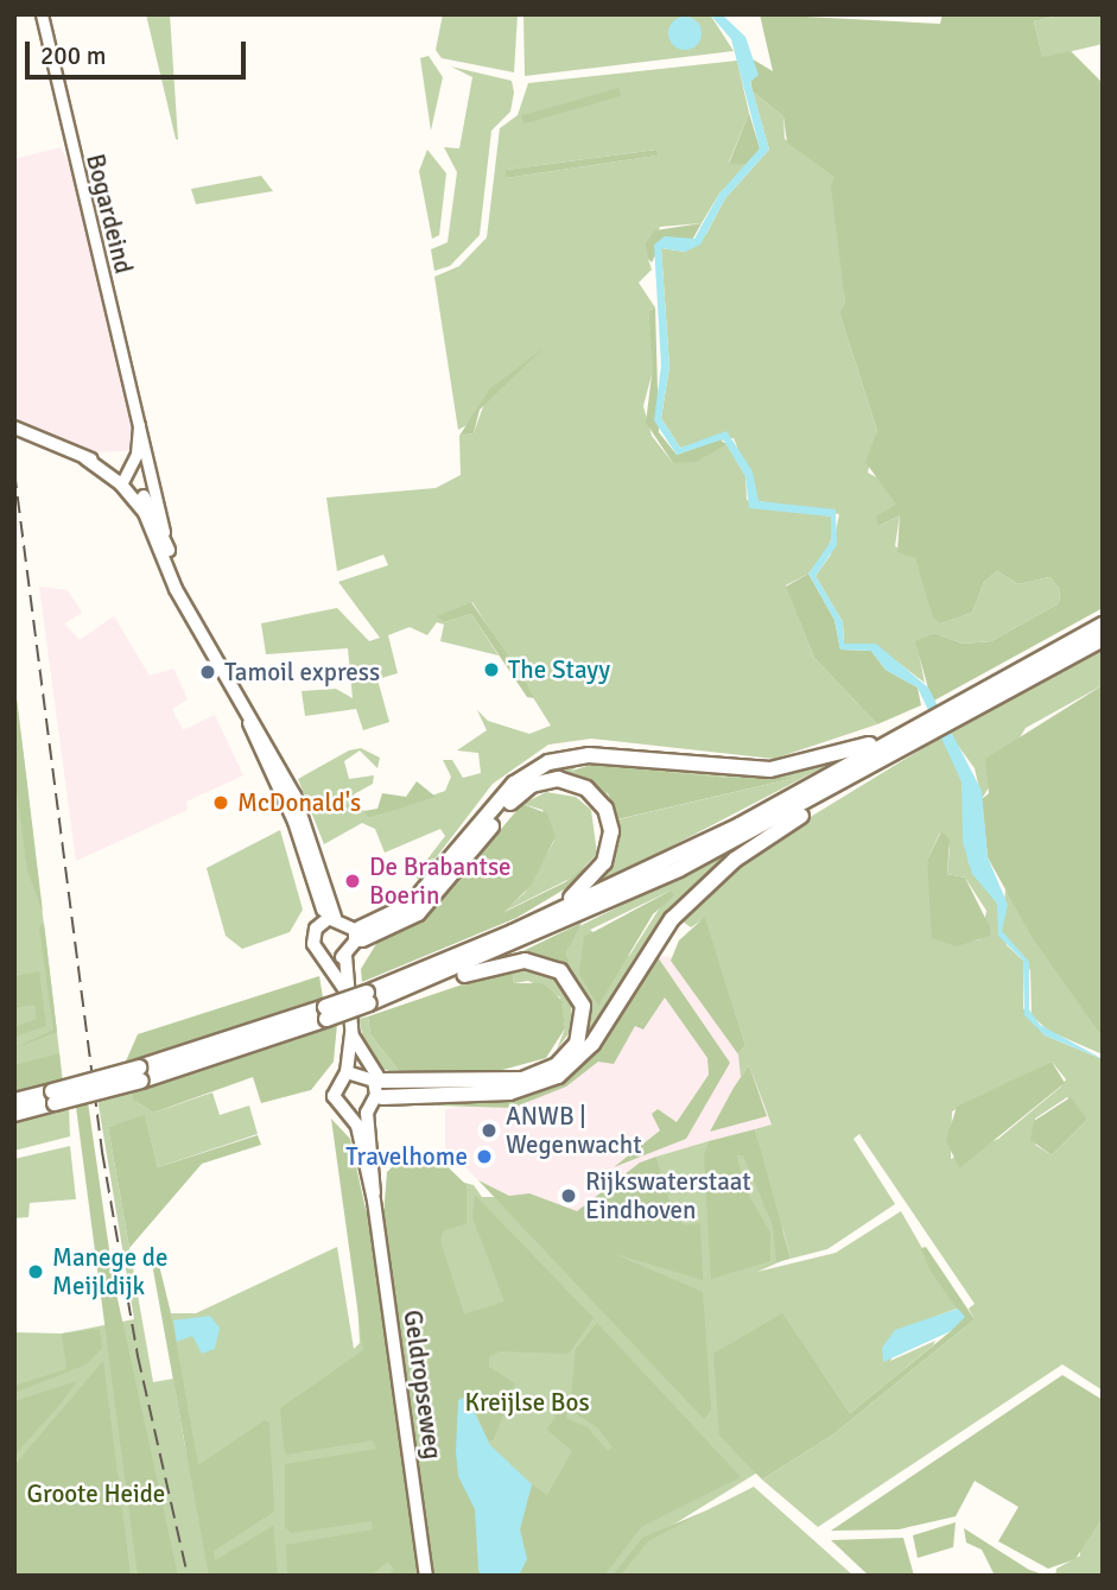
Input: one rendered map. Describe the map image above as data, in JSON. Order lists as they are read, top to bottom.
{
  "streets": {
    "main road": ["Bogardeind", "Geldropseweg"]
  },
  "parks": ["Kreijlse Bos", "Groote Heide"],
  "places": [
    "The Stayy",
    "Tamoil express",
    "McDonald's",
    "De Brabantse Boerin",
    "ANWB | Wegenwacht",
    "Travelhome",
    "Rijkswaterstaat Eindhoven",
    "Manege de Meijldijk"
  ],
  "scale_bar": "200 m"
}
